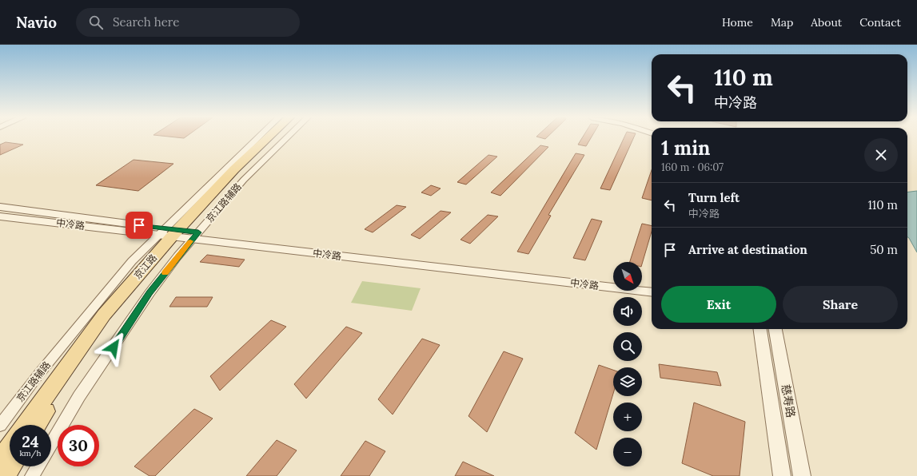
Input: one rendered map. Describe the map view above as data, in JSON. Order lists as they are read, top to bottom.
{
  "streets": {
    "main road": ["京江路"],
    "street": ["京江路辅路", "中冷路", "慈寿路"]
  },
  "crossings": [
    ["京江路辅路", "中冷路"],
    ["京江路辅路", "京江路"],
    ["中冷路", "京江路"]
  ],
  "north": "bottom right",
  "page": {
    "header": "Navio",
    "search": "Search here",
    "nav": [
      "Home",
      "Map",
      "About",
      "Contact"
    ],
    "turn": ["110 m", "中冷路"],
    "heading": ["1 min", "160 m · 06:07"],
    "list": [
      {
        "name": "Turn left",
        "note": "中冷路",
        "value": "110 m"
      },
      {
        "name": "Arrive at destination",
        "value": "50 m"
      }
    ],
    "map_buttons": ["+", "−"],
    "buttons": ["Exit", "Share"],
    "speed": "24 km/h",
    "limit": "30"
  }
}
